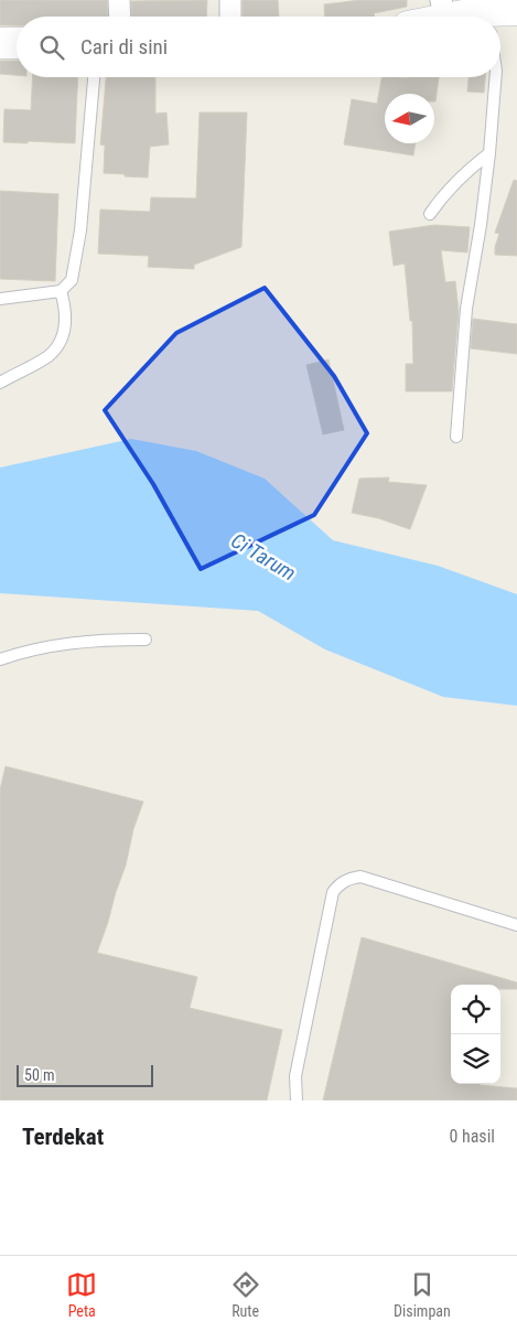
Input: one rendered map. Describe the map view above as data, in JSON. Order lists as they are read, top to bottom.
{
  "water": ["Ci Tarum"],
  "scale_bar": "50 m",
  "north": "left",
  "page": {
    "search": "Cari di sini",
    "scale": "50 m",
    "heading": ["Terdekat", "0 hasil"],
    "nav": ["Peta", "Rute", "Disimpan"]
  }
}
